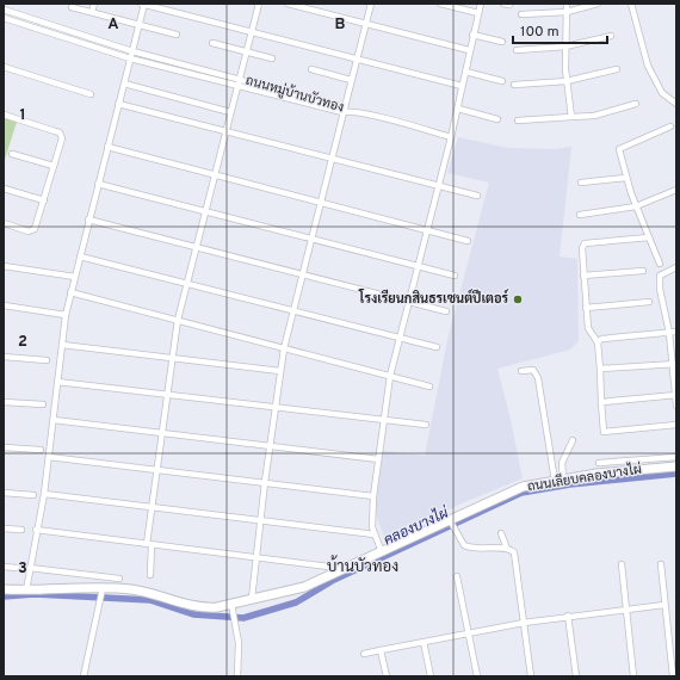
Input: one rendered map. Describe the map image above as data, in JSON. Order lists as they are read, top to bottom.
{
  "streets": {
    "street": ["ถนนหมู่บ้านบัวทอง", "ถนนเลียบคลองบางไผ่"]
  },
  "districts": ["บ้านบัวทอง"],
  "water": ["คลองบางไผ่"],
  "places": ["โรงเรียนกสินธรเซนต์ปีเตอร์"],
  "scale_bar": "100 m",
  "grid": {
    "columns": ["A", "B"],
    "rows": ["1", "2", "3"]
  }
}
